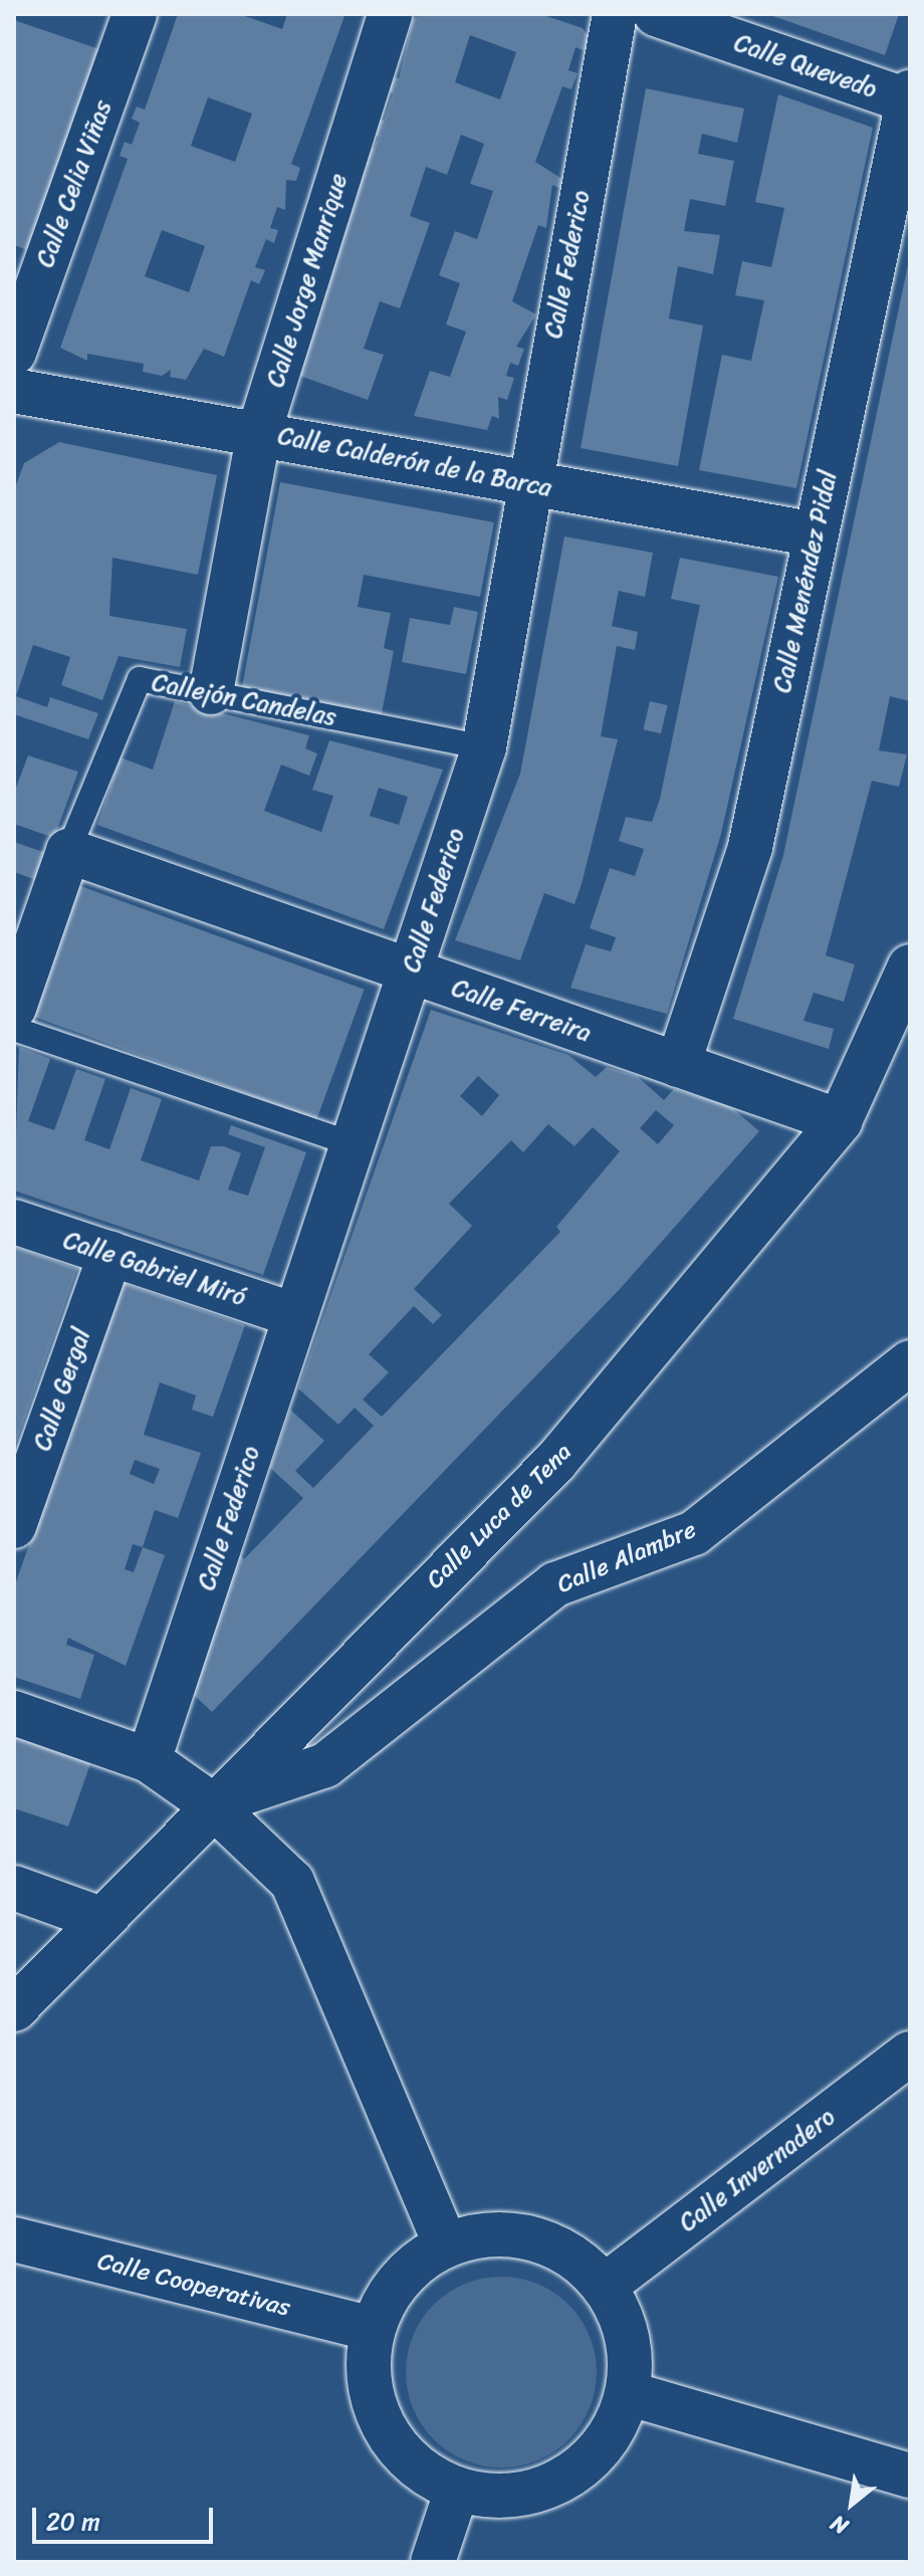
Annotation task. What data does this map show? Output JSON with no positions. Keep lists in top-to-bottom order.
{
  "streets": {
    "street": [
      "Calle Quevedo",
      "Calle Celia Viñas",
      "Calle Federico",
      "Calle Jorge Manrique",
      "Calle Calderón de la Barca",
      "Calle Menéndez Pidal",
      "Calle Ferreira",
      "Calle Gabriel Miró",
      "Calle Gergal",
      "Calle Luca de Tena",
      "Calle Alambre",
      "Calle Invernadero",
      "Calle Cooperativas"
    ],
    "lane": ["Callejón Candelas"]
  },
  "crossings": [
    ["Calle Quevedo", "Calle Menéndez Pidal"],
    ["Calle Federico", "Calle Calderón de la Barca"],
    ["Calle Federico", "Callejón Candelas"],
    ["Calle Federico", "Calle Ferreira"],
    ["Calle Federico", "Calle Gabriel Miró"],
    ["Calle Jorge Manrique", "Calle Calderón de la Barca"],
    ["Calle Jorge Manrique", "Callejón Candelas"],
    ["Calle Calderón de la Barca", "Calle Menéndez Pidal"],
    ["Calle Menéndez Pidal", "Calle Ferreira"],
    ["Callejón Candelas", "Calle Ferreira"],
    ["Calle Ferreira", "Calle Luca de Tena"],
    ["Calle Gabriel Miró", "Calle Gergal"],
    ["Calle Luca de Tena", "Calle Alambre"],
    ["Calle Invernadero", "Calle Cooperativas"]
  ],
  "scale_bar": "20 m",
  "north": "bottom left"
}
